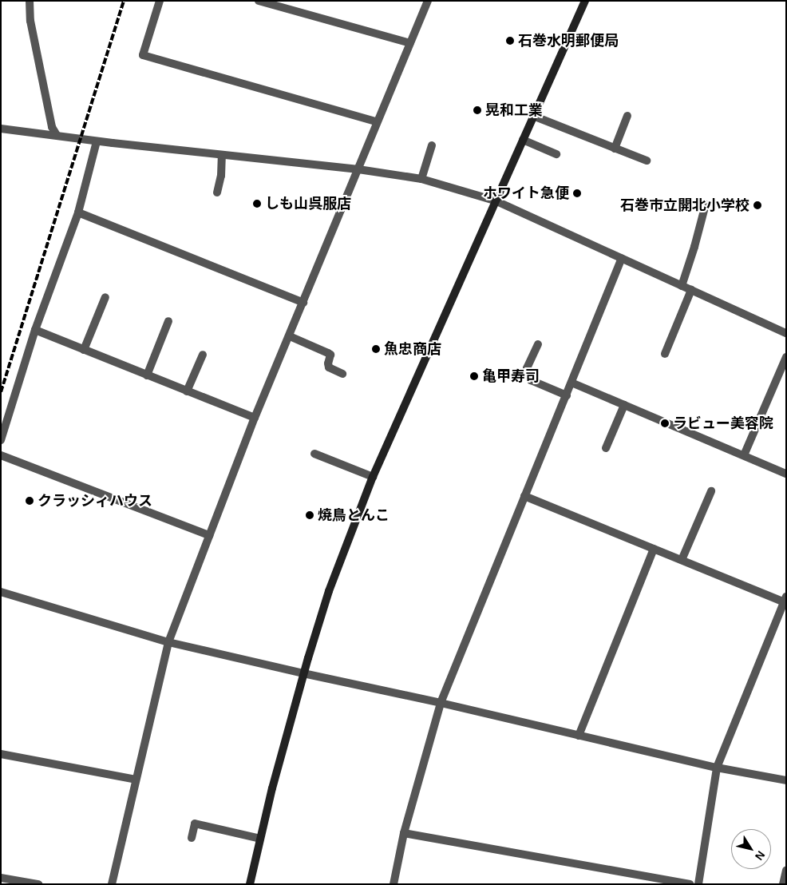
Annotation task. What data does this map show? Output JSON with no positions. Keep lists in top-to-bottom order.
{
  "places": [
    "石巻水明郵便局",
    "晃和工業",
    "ホワイト急便",
    "しも山呉服店",
    "石巻市立開北小学校",
    "魚忠商店",
    "亀甲寿司",
    "ラビュー美容院",
    "クラッシィハウス",
    "焼鳥とんこ"
  ],
  "north": "bottom right"
}
